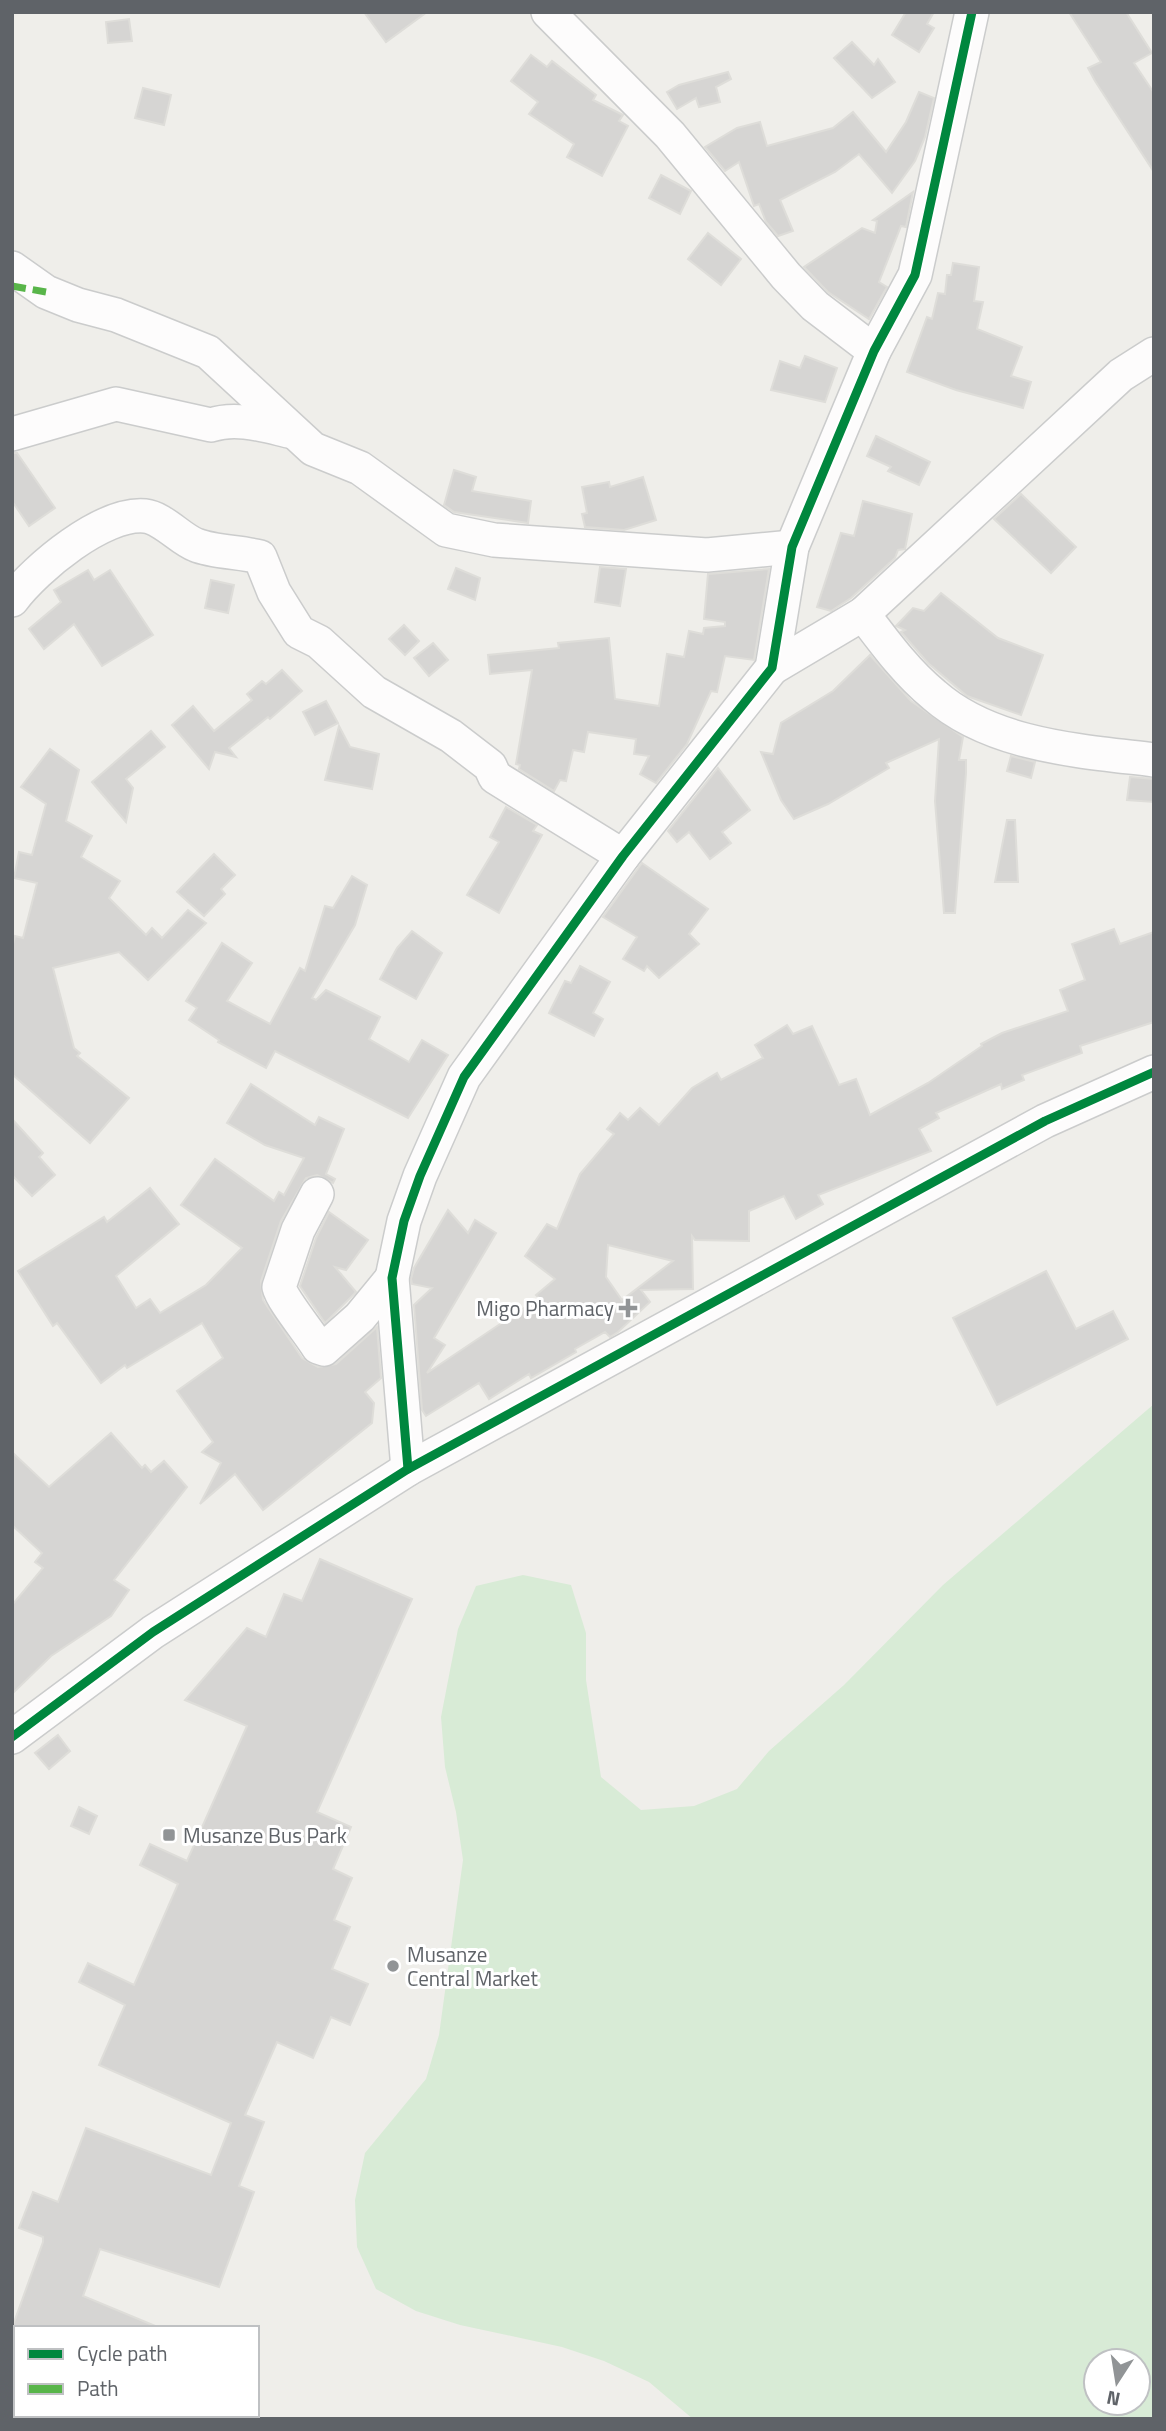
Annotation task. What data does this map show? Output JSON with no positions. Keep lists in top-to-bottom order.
{
  "places": {
    "health": ["Migo Pharmacy"],
    "transit": ["Musanze Bus Park"],
    "other": ["Musanze Central Market"]
  },
  "legend": ["Cycle path", "Path"],
  "north": "bottom"
}
